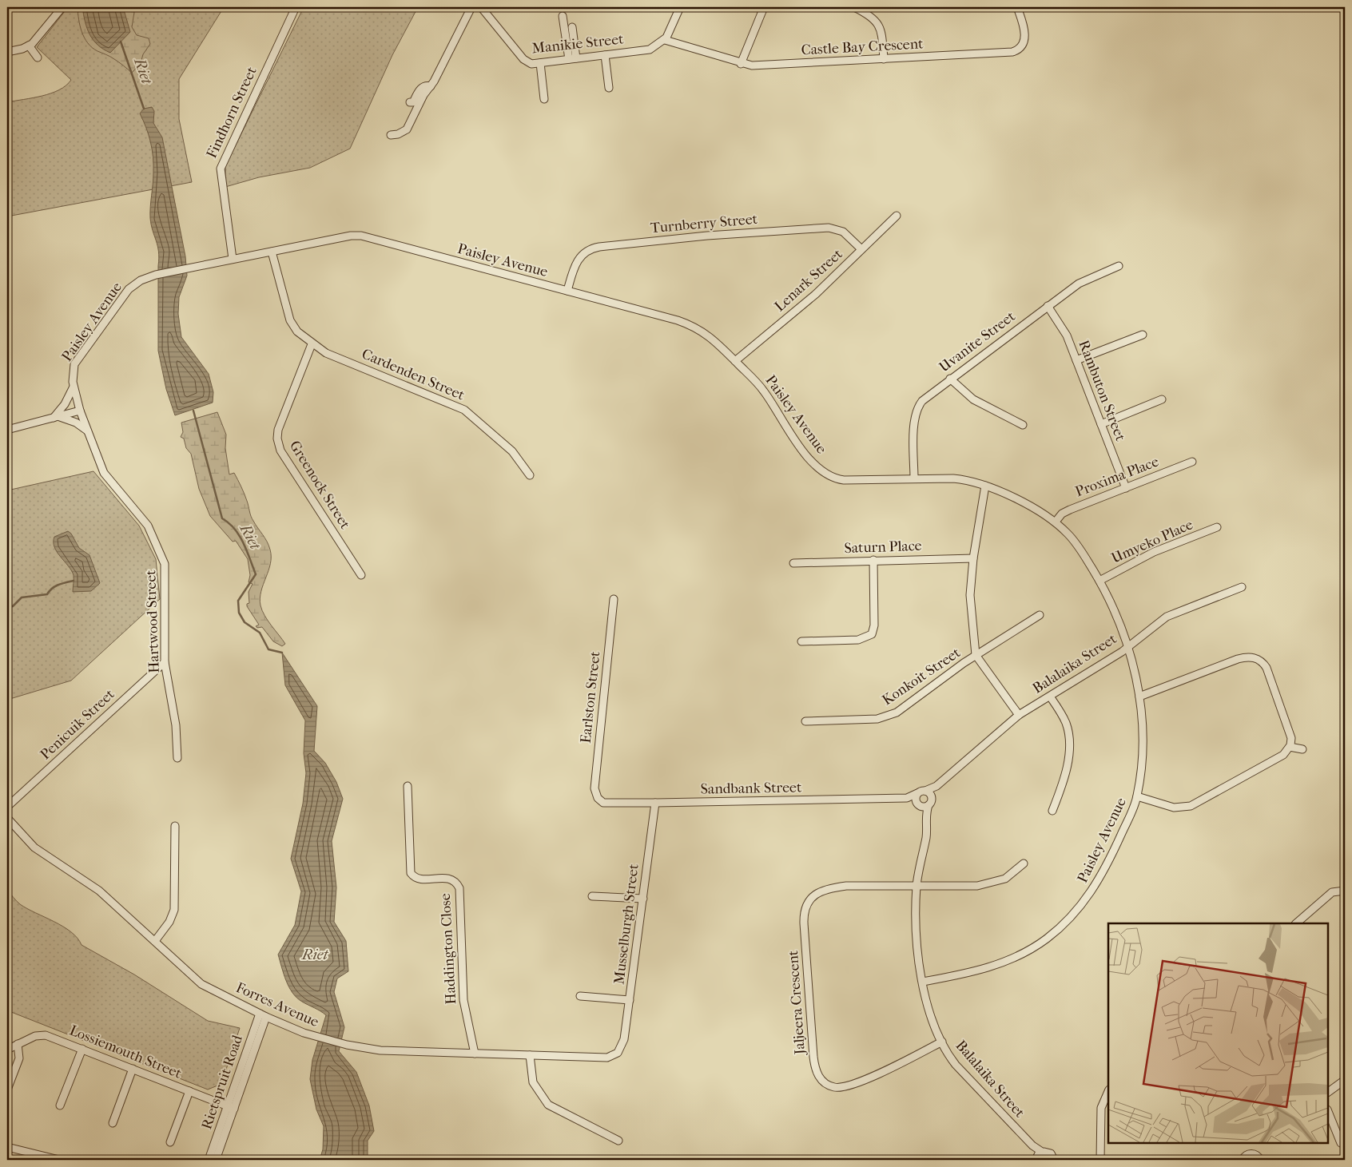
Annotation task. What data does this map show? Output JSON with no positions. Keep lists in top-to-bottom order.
{
  "streets": {
    "street": [
      "Manikie Street",
      "Castle Bay Crescent",
      "Findhorn Street",
      "Turnberry Street",
      "Paisley Avenue",
      "Lenark Street",
      "Uvanite Street",
      "Cardenden Street",
      "Rambuton Street",
      "Proxima Place",
      "Greenock Street",
      "Umyeko Place",
      "Saturn Place",
      "Hartwood Street",
      "Balalaika Street",
      "Konkoit Street",
      "Earlston Street",
      "Penicuik Street",
      "Sandbank Street",
      "Musselburgh Street",
      "Haddington Close",
      "Jaljeera Crescent",
      "Forres Avenue",
      "Lossiemouth Street",
      "Rietspruit Road"
    ]
  },
  "crossings": [
    ["Manikie Street", "Castle Bay Crescent"],
    ["Findhorn Street", "Paisley Avenue"],
    ["Turnberry Street", "Paisley Avenue"],
    ["Turnberry Street", "Lenark Street"],
    ["Paisley Avenue", "Lenark Street"],
    ["Paisley Avenue", "Uvanite Street"],
    ["Paisley Avenue", "Proxima Place"],
    ["Paisley Avenue", "Umyeko Place"],
    ["Paisley Avenue", "Hartwood Street"],
    ["Paisley Avenue", "Balalaika Street"],
    ["Uvanite Street", "Rambuton Street"],
    ["Cardenden Street", "Greenock Street"],
    ["Rambuton Street", "Proxima Place"],
    ["Hartwood Street", "Penicuik Street"],
    ["Balalaika Street", "Sandbank Street"],
    ["Balalaika Street", "Jaljeera Crescent"],
    ["Earlston Street", "Sandbank Street"],
    ["Sandbank Street", "Musselburgh Street"],
    ["Musselburgh Street", "Forres Avenue"],
    ["Haddington Close", "Forres Avenue"],
    ["Forres Avenue", "Rietspruit Road"],
    ["Lossiemouth Street", "Rietspruit Road"]
  ],
  "water": ["Riet"]
}
